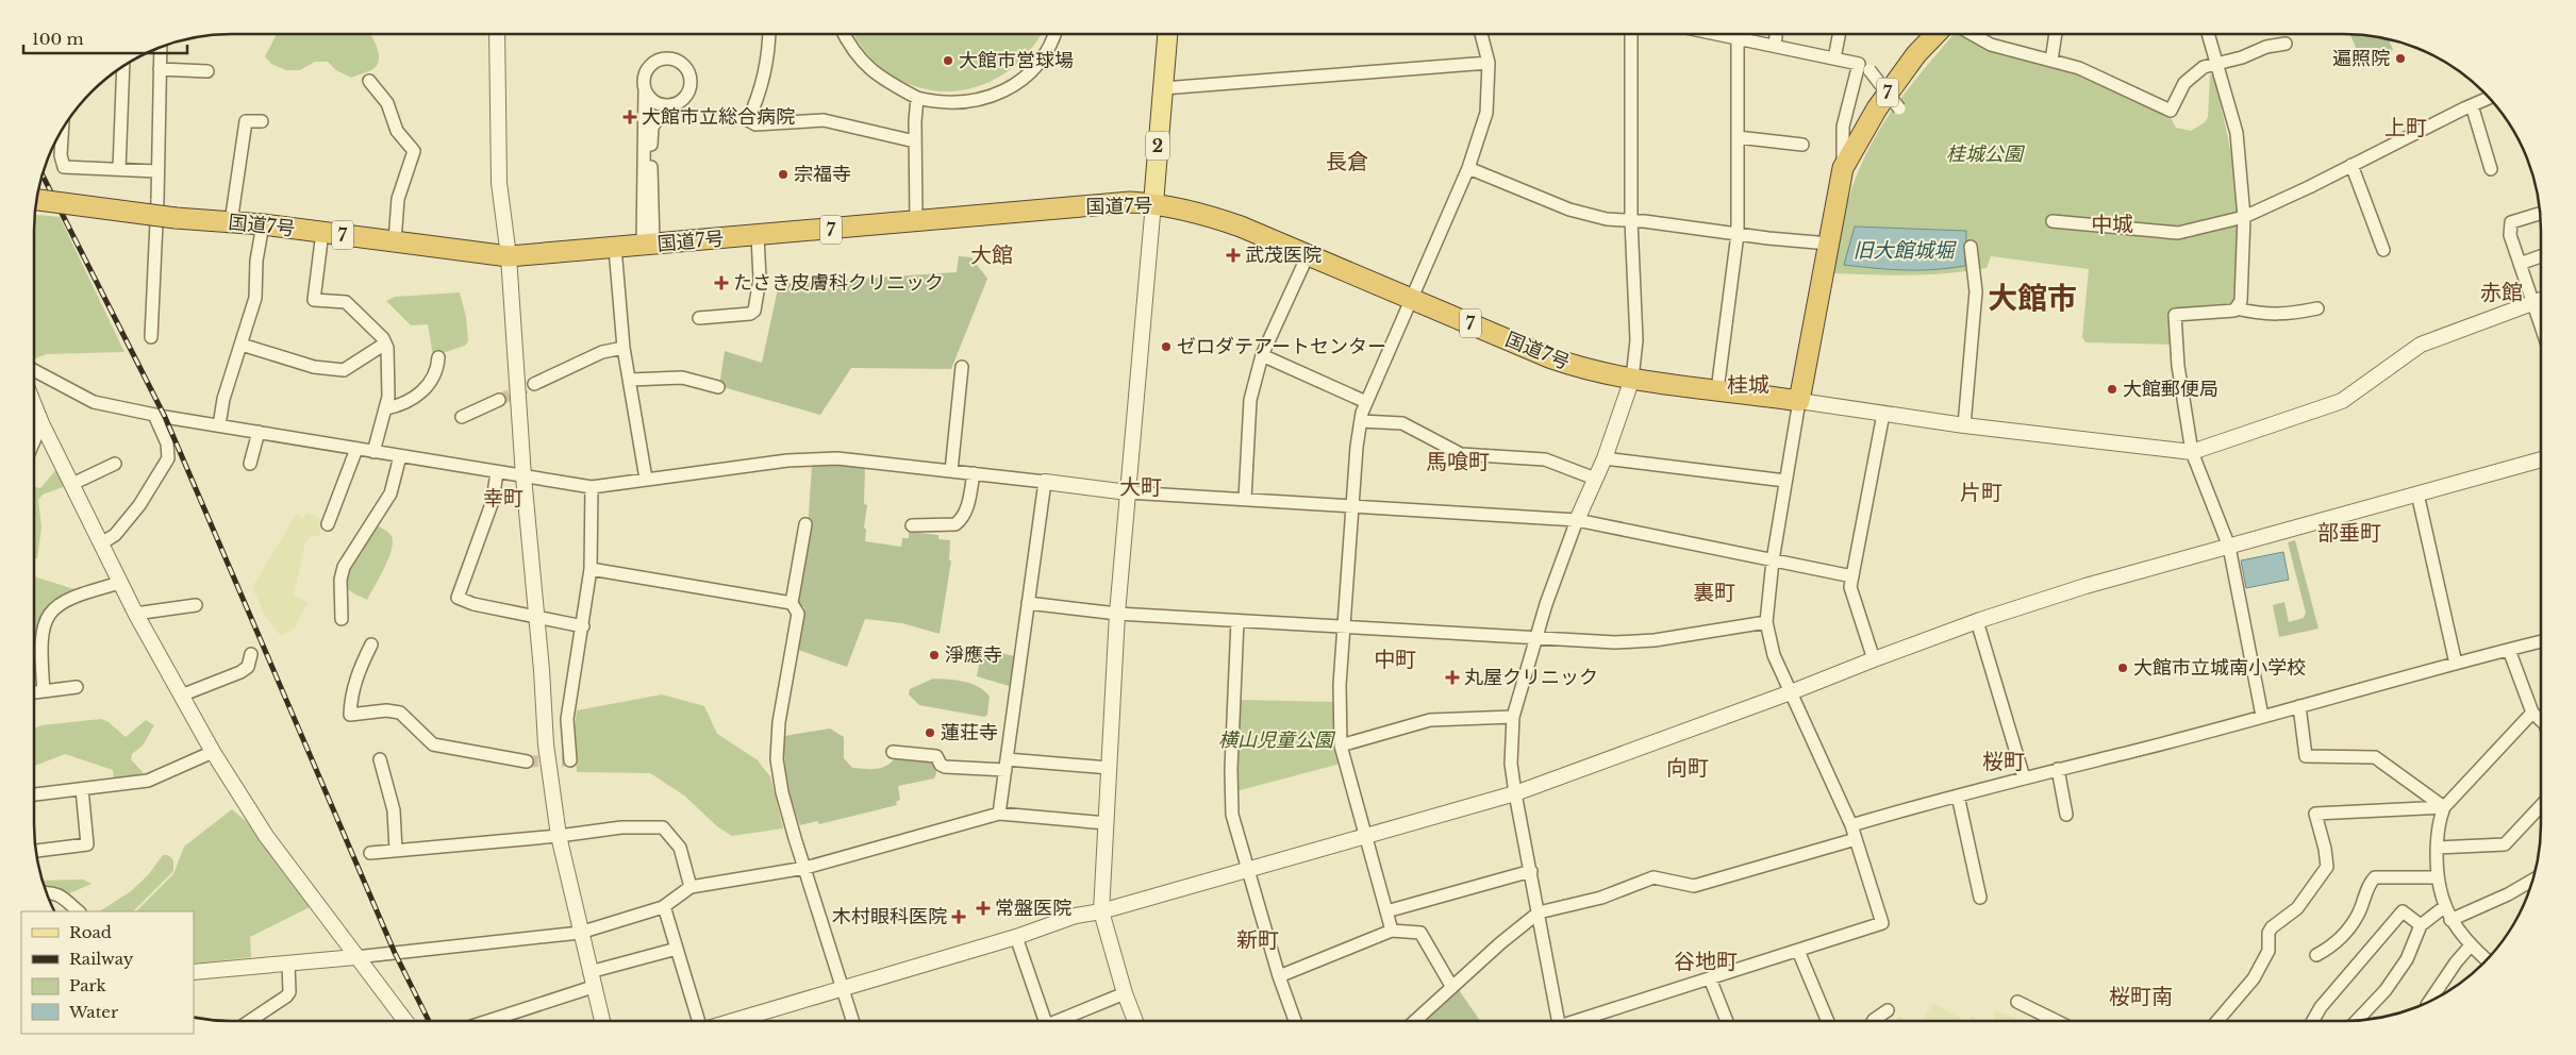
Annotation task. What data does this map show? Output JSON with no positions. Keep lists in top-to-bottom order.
{
  "streets": {
    "highway": ["7", "国道7号"],
    "main road": ["2"]
  },
  "crossings": [
    ["7", "国道7号"],
    ["2", "国道7号"]
  ],
  "districts": [
    "上町",
    "長倉",
    "中城",
    "大館",
    "赤館",
    "大館市",
    "桂城",
    "馬喰町",
    "大町",
    "片町",
    "幸町",
    "部垂町",
    "裏町",
    "中町",
    "桜町",
    "向町",
    "新町",
    "谷地町",
    "桜町南"
  ],
  "water": ["旧大館城堀"],
  "parks": ["桂城公園", "横山児童公園"],
  "places": {
    "other": [
      "遍照院",
      "大館市営球場",
      "宗福寺",
      "ゼロダテアートセンター",
      "大館郵便局",
      "淨應寺",
      "大館市立城南小学校",
      "蓮荘寺"
    ],
    "health": [
      "大館市立総合病院",
      "武茂医院",
      "たさき皮膚科クリニック",
      "丸屋クリニック",
      "常盤医院",
      "木村眼科医院"
    ]
  },
  "legend": [
    "Road",
    "Railway",
    "Park",
    "Water"
  ],
  "scale_bar": "100 m"
}
